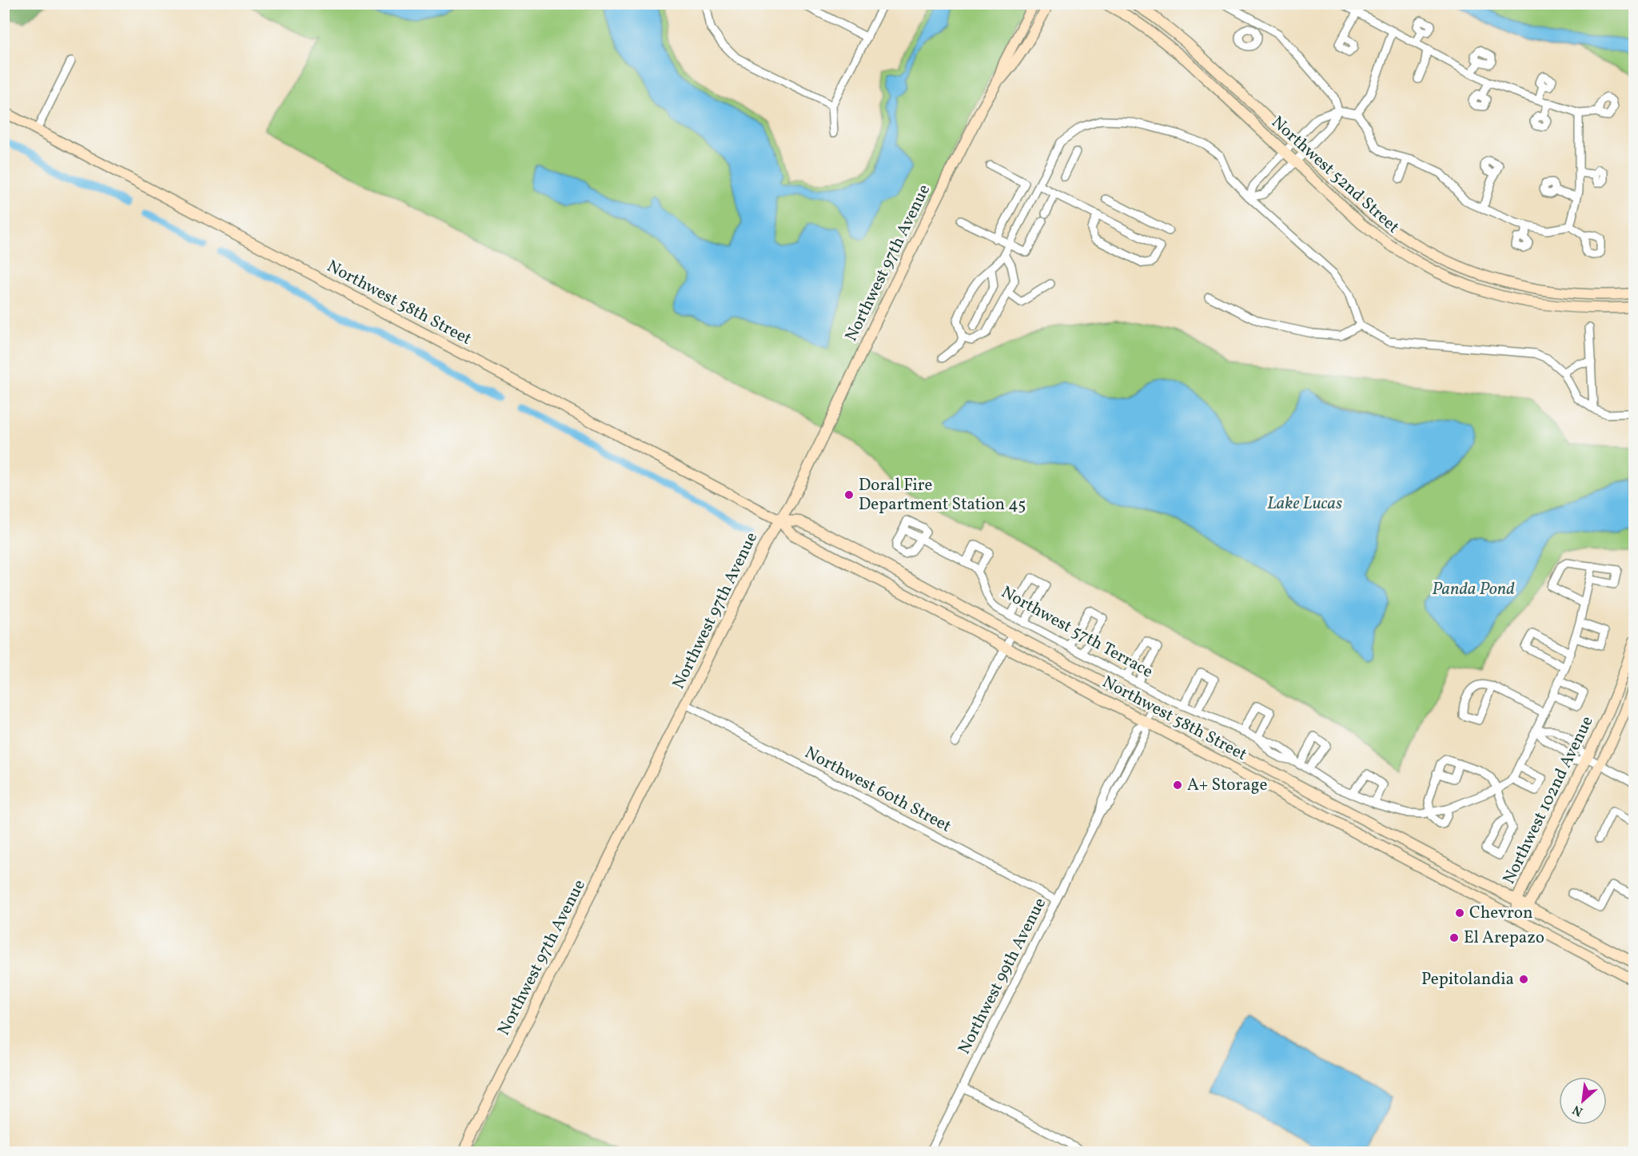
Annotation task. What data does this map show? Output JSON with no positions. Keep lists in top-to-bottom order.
{
  "streets": {
    "street": [
      "Northwest 52nd Street",
      "Northwest 97th Avenue",
      "Northwest 58th Street",
      "Northwest 57th Terrace",
      "Northwest 60th Street",
      "Northwest 102nd Avenue",
      "Northwest 99th Avenue"
    ]
  },
  "crossings": [
    ["Northwest 97th Avenue", "Northwest 58th Street"],
    ["Northwest 97th Avenue", "Northwest 60th Street"],
    ["Northwest 58th Street", "Northwest 102nd Avenue"],
    ["Northwest 58th Street", "Northwest 99th Avenue"],
    ["Northwest 60th Street", "Northwest 99th Avenue"]
  ],
  "water": ["Lake Lucas", "Panda Pond"],
  "places": [
    "Doral Fire Department Station 45",
    "A+ Storage",
    "Chevron",
    "El Arepazo",
    "Pepitolandia"
  ],
  "north": "bottom left"
}
